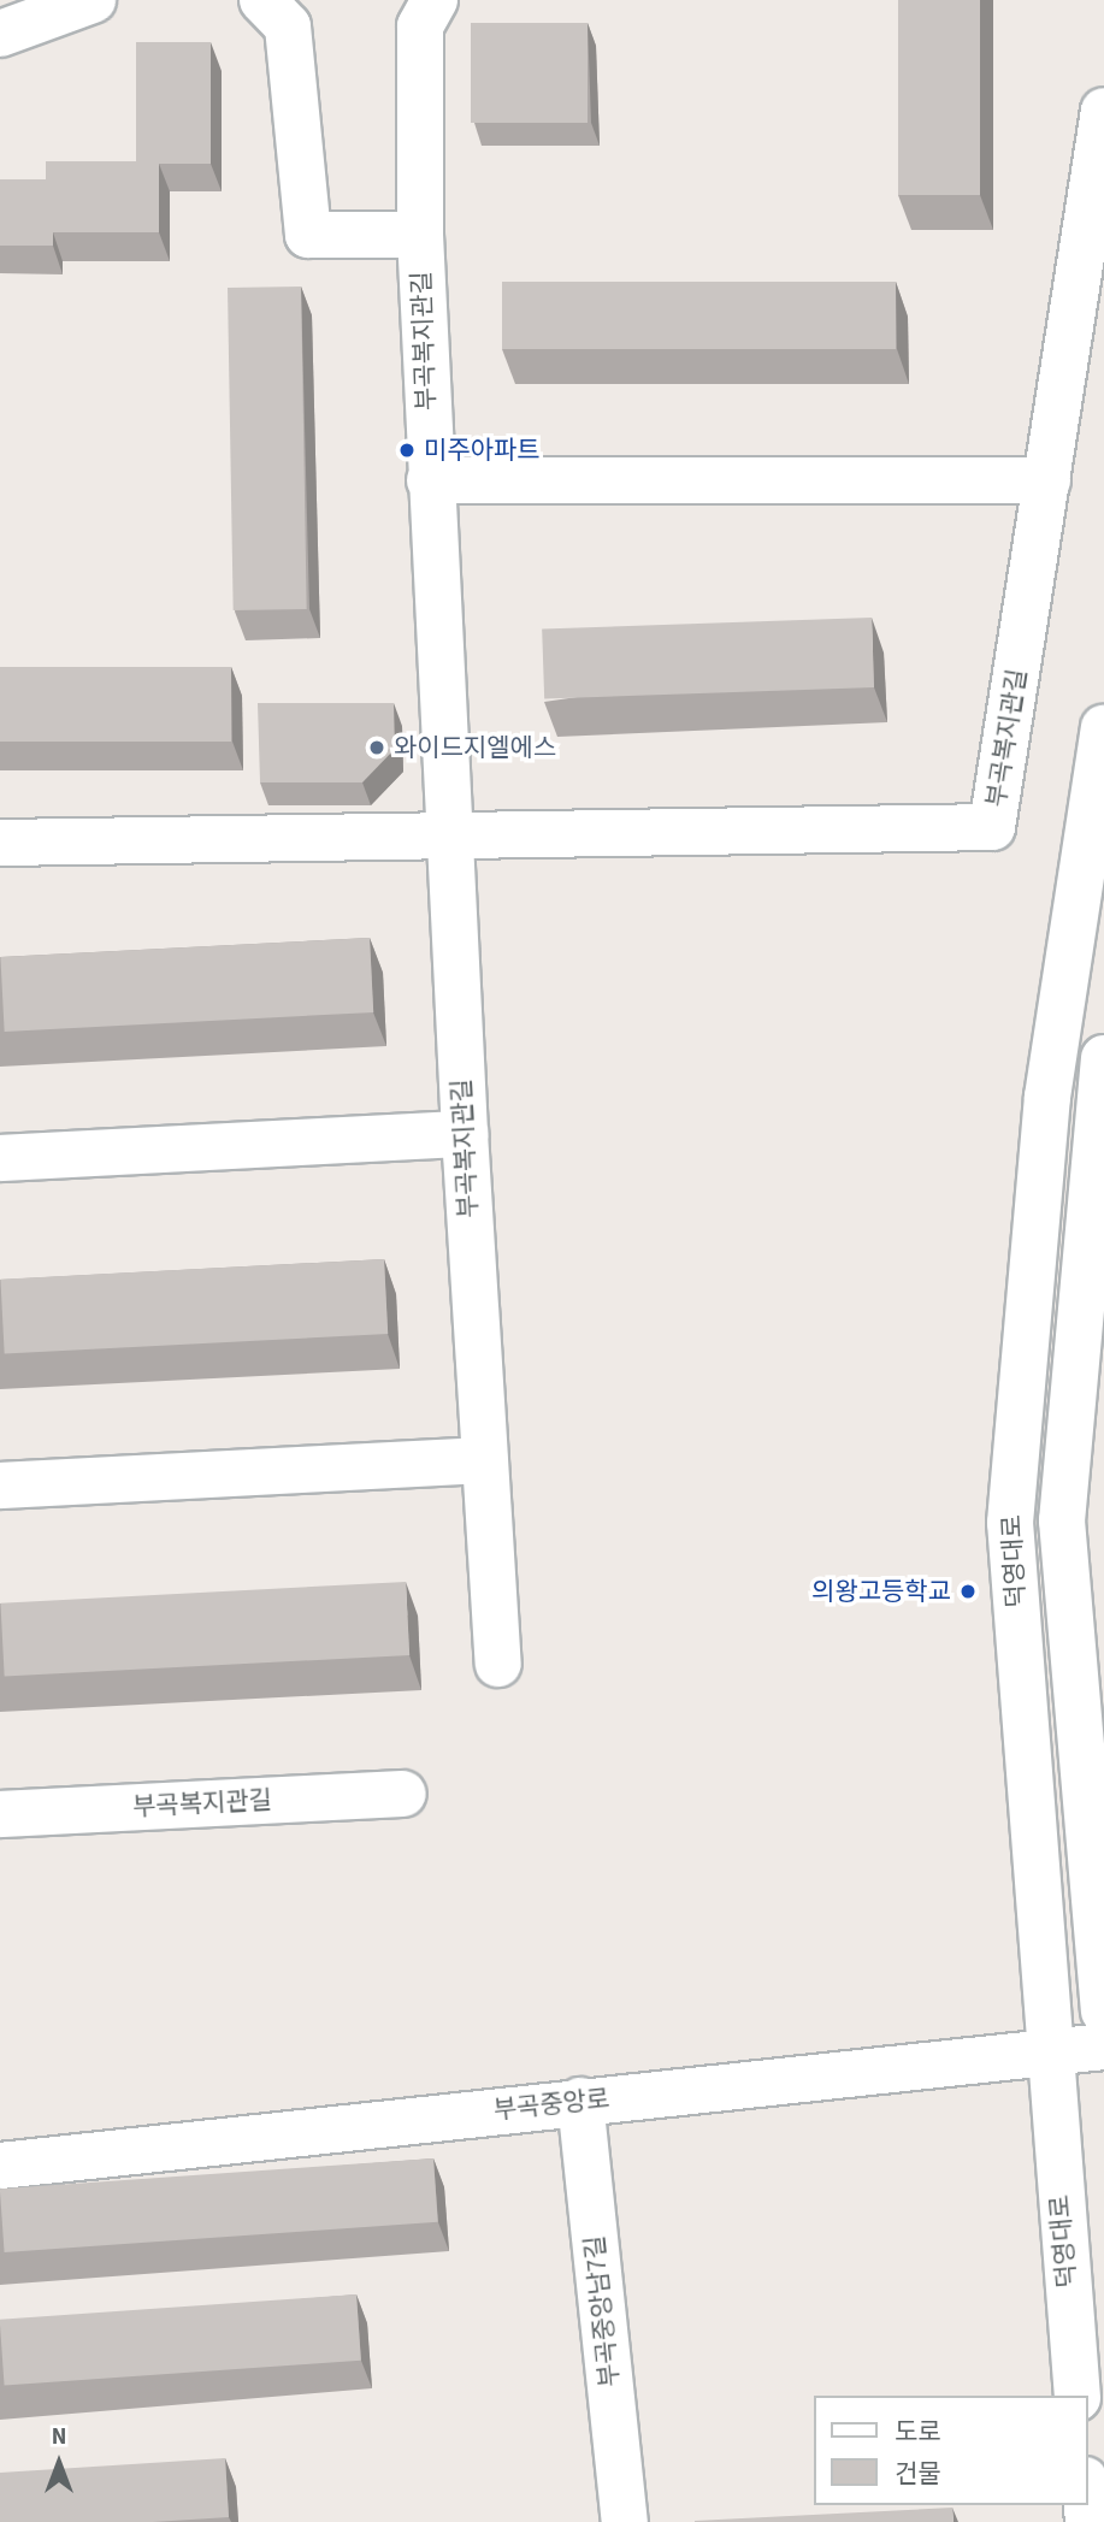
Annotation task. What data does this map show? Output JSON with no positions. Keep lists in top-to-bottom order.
{
  "streets": {
    "street": [
      "부곡복지관길",
      "덕영대로",
      "부곡중앙로",
      "부곡중앙남7길"
    ]
  },
  "crossings": [
    ["덕영대로", "부곡중앙로"],
    ["부곡중앙로", "부곡중앙남7길"]
  ],
  "places": ["미주아파트", "와이드지엘에스", "의왕고등학교"],
  "legend": ["도로", "건물"],
  "north": "top"
}
